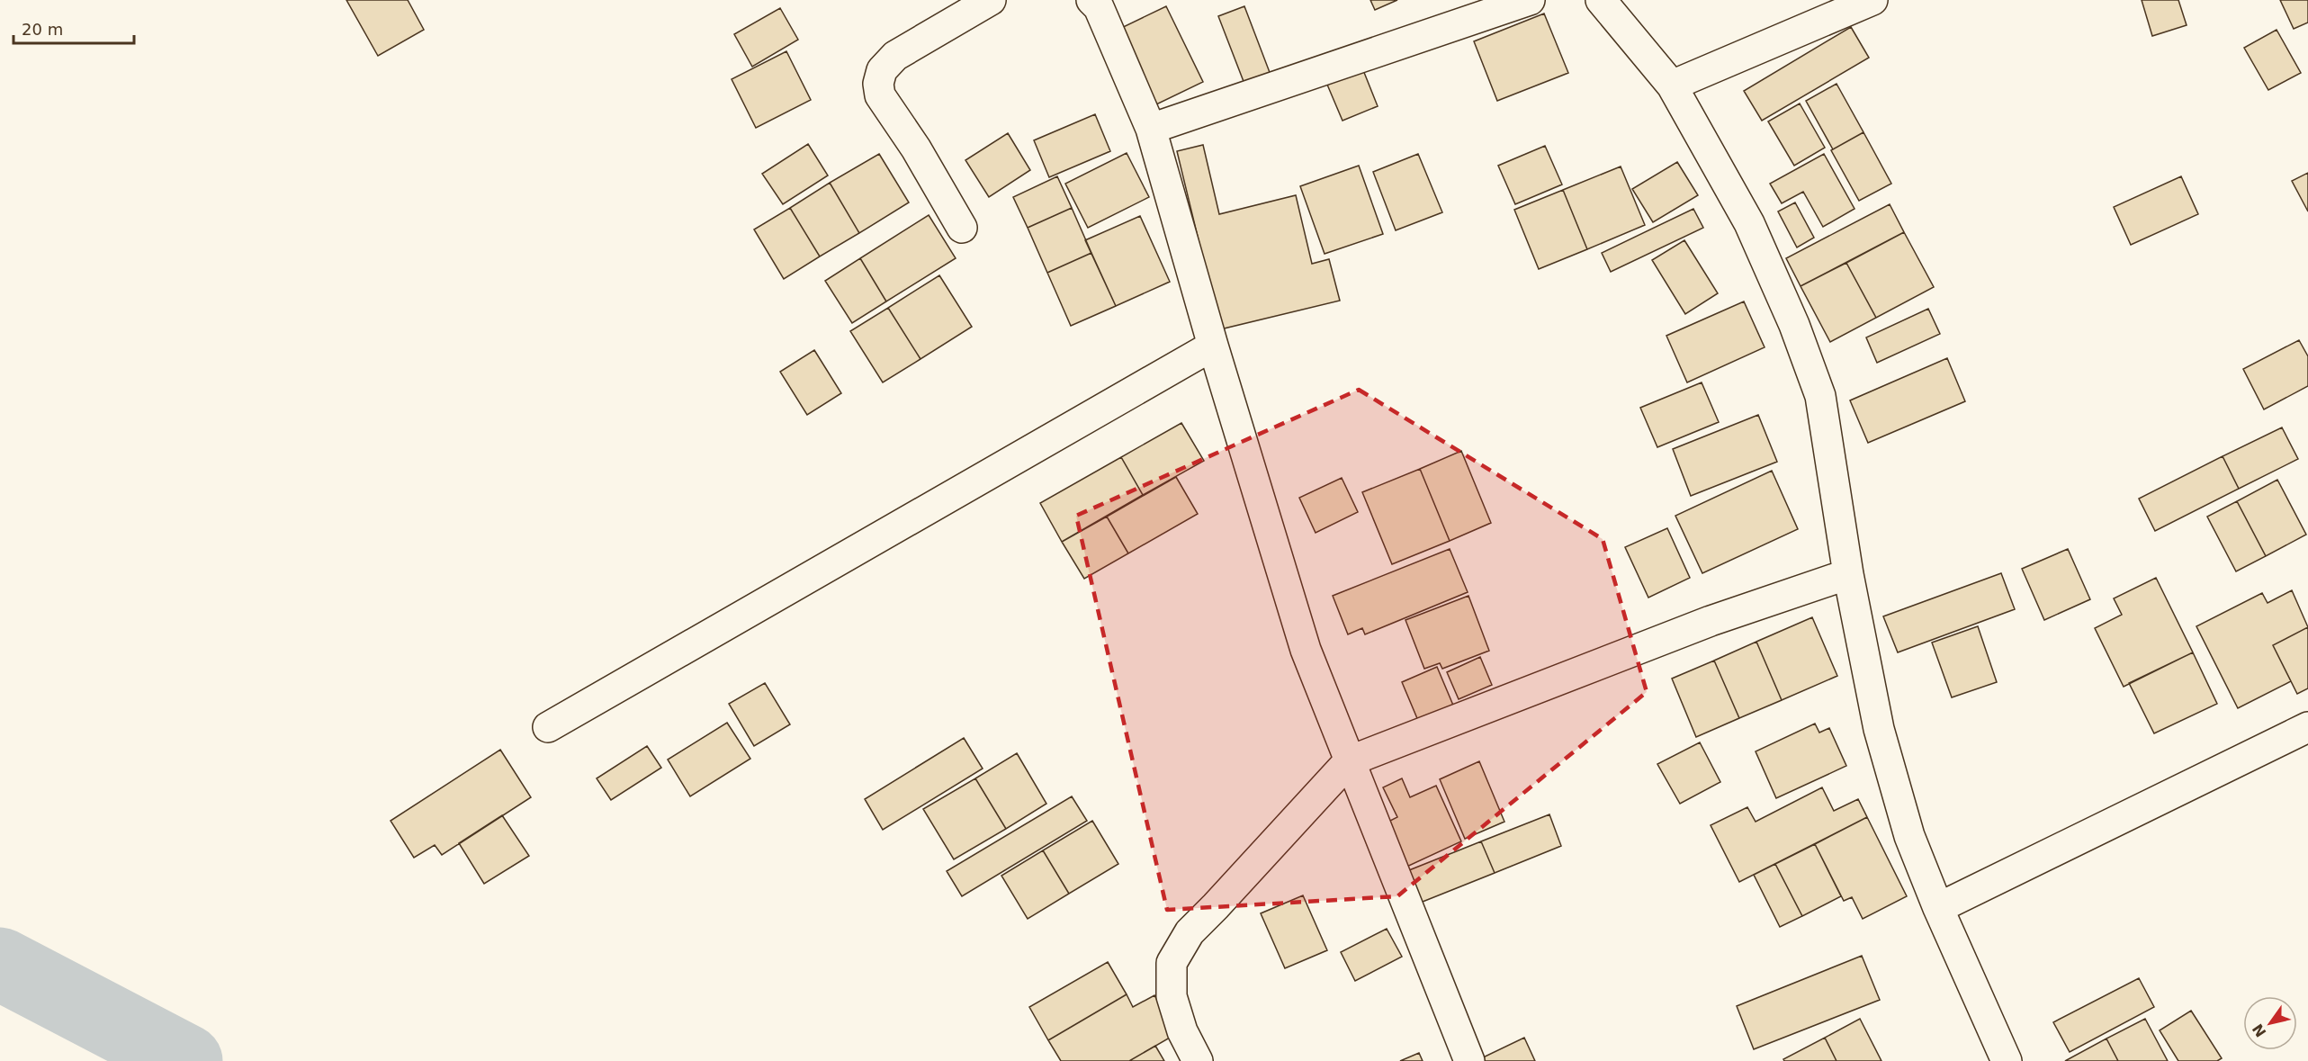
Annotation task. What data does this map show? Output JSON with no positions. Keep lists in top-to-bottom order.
{
  "scale_bar": "20 m",
  "north": "bottom left"
}
